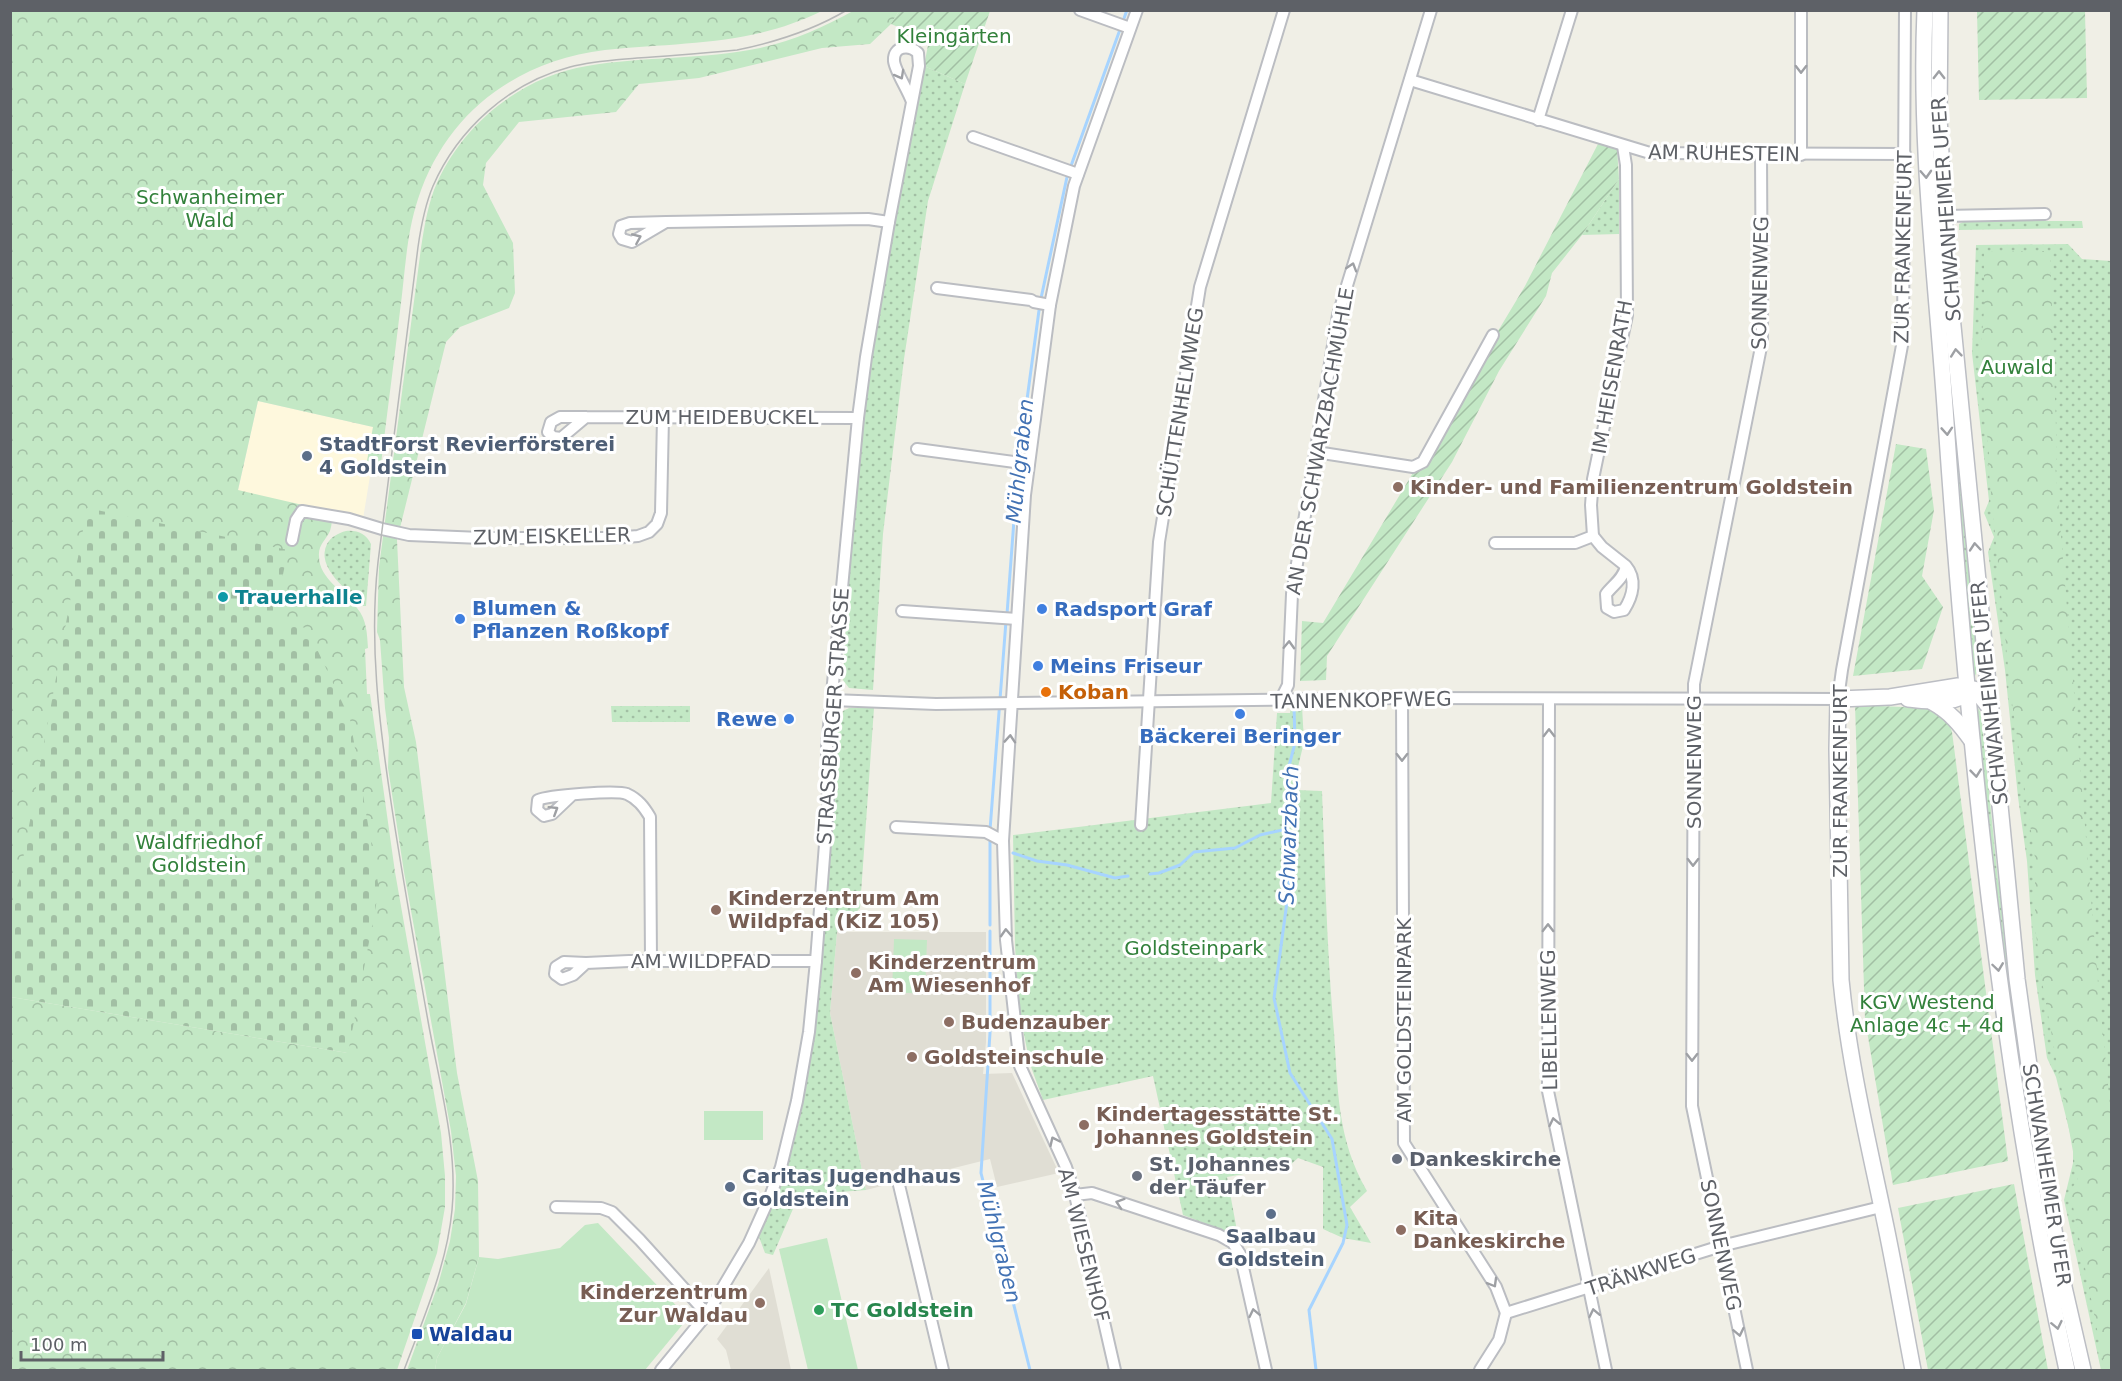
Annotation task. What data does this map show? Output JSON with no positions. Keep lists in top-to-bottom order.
{
  "streets": {
    "main road": ["SCHWANHEIMER UFER", "ZUR FRANKENFURT", "TANNENKOPFWEG"],
    "street": [
      "AM RUHESTEIN",
      "SONNENWEG",
      "IM HEISENRATH",
      "SCHÜTTENHELMWEG",
      "ZUM HEIDEBUCKEL",
      "AN DER SCHWARZBACHMÜHLE",
      "ZUM EISKELLER",
      "STRASSBURGER STRASSE",
      "AM WILDPFAD",
      "AM GOLDSTEINPARK",
      "LIBELLENWEG",
      "AM WIESENHOF",
      "TRÄNKWEG"
    ]
  },
  "crossings": [
    ["AM RUHESTEIN", "ZUR FRANKENFURT"],
    ["AM RUHESTEIN", "SONNENWEG"],
    ["AM RUHESTEIN", "IM HEISENRATH"],
    ["AM RUHESTEIN", "AN DER SCHWARZBACHMÜHLE"],
    ["SCHWANHEIMER UFER", "TANNENKOPFWEG"],
    ["ZUR FRANKENFURT", "TANNENKOPFWEG"],
    ["ZUR FRANKENFURT", "TRÄNKWEG"],
    ["SONNENWEG", "TANNENKOPFWEG"],
    ["SONNENWEG", "TRÄNKWEG"],
    ["SCHÜTTENHELMWEG", "TANNENKOPFWEG"],
    ["ZUM HEIDEBUCKEL", "ZUM EISKELLER"],
    ["ZUM HEIDEBUCKEL", "STRASSBURGER STRASSE"],
    ["AN DER SCHWARZBACHMÜHLE", "TANNENKOPFWEG"],
    ["TANNENKOPFWEG", "STRASSBURGER STRASSE"],
    ["TANNENKOPFWEG", "AM GOLDSTEINPARK"],
    ["TANNENKOPFWEG", "LIBELLENWEG"],
    ["TANNENKOPFWEG", "AM WIESENHOF"],
    ["STRASSBURGER STRASSE", "AM WILDPFAD"],
    ["AM GOLDSTEINPARK", "TRÄNKWEG"],
    ["LIBELLENWEG", "TRÄNKWEG"]
  ],
  "one_way": [
    "SONNENWEG",
    "AN DER SCHWARZBACHMÜHLE",
    "AM GOLDSTEINPARK",
    "LIBELLENWEG",
    "AM WIESENHOF"
  ],
  "water": ["Mühlgraben", "Schwarzbach"],
  "parks": [
    "Kleingärten",
    "Schwanheimer Wald",
    "Auwald",
    "Waldfriedhof Goldstein",
    "Goldsteinpark",
    "KGV Westend Anlage 4c + 4d"
  ],
  "places": {
    "other": [
      "StadtForst Revierförsterei 4 Goldstein",
      "Kinder- und Familienzentrum Goldstein",
      "Trauerhalle",
      "Radsport Graf",
      "Blumen & Pflanzen Roßkopf",
      "Meins Friseur",
      "Koban",
      "Bäckerei Beringer",
      "Rewe",
      "Kinderzentrum Am Wildpfad (KiZ 105)",
      "Kinderzentrum Am Wiesenhof",
      "Budenzauber",
      "Goldsteinschule",
      "Kindertagesstätte St. Johannes Goldstein",
      "Dankeskirche",
      "St. Johannes der Täufer",
      "Caritas Jugendhaus Goldstein",
      "Saalbau Goldstein",
      "Kita Dankeskirche",
      "Kinderzentrum Zur Waldau",
      "TC Goldstein"
    ],
    "transit": ["Waldau"]
  },
  "scale_bar": "100 m"
}
